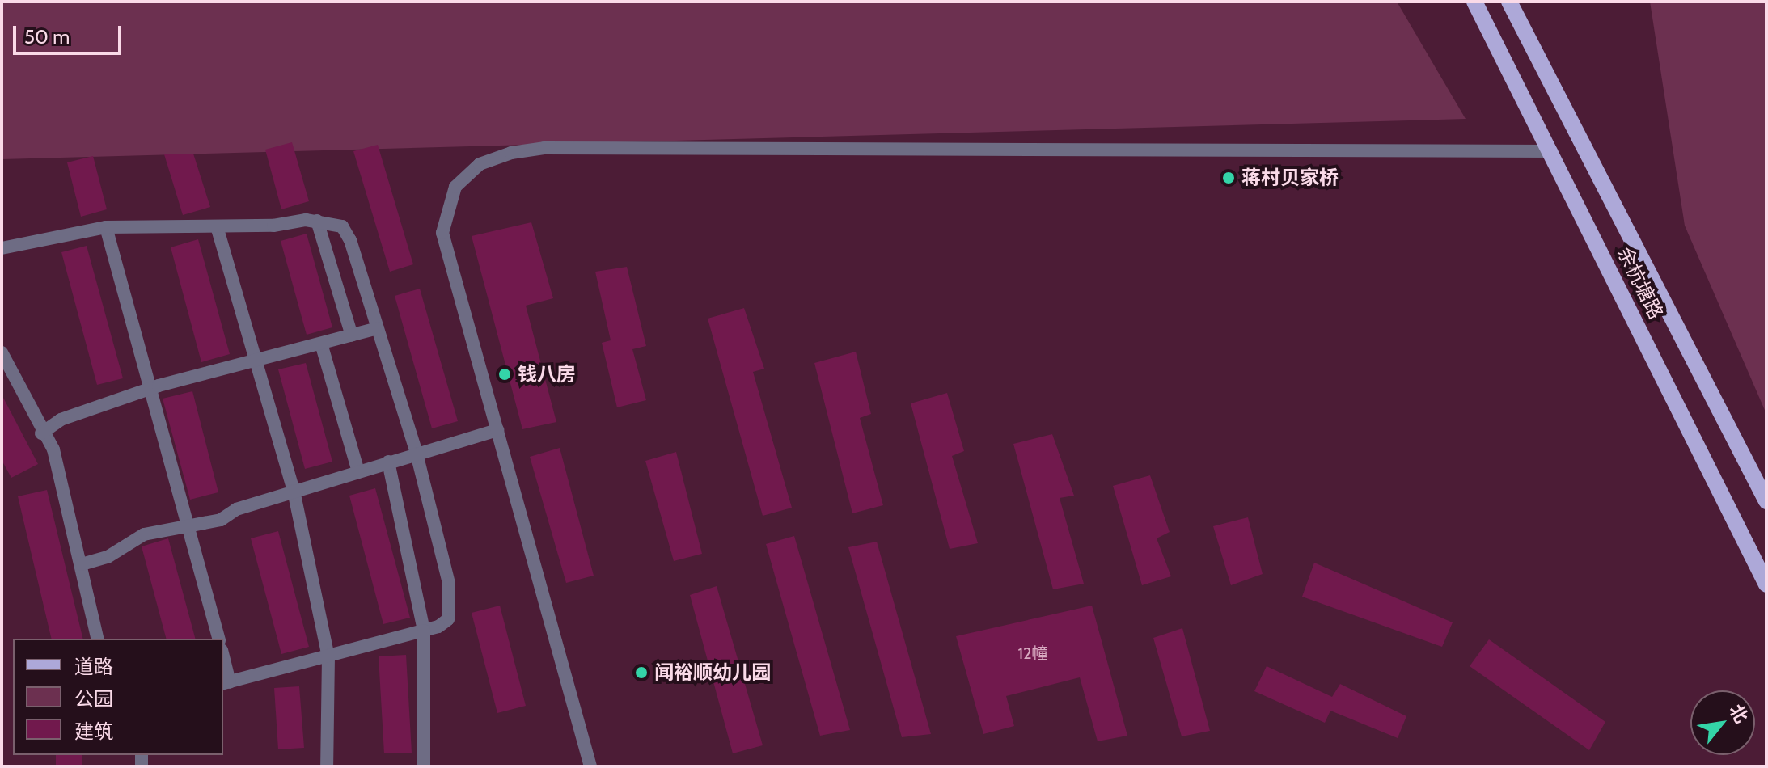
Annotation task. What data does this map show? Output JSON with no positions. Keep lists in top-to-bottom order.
{
  "streets": {
    "main road": ["余杭塘路"]
  },
  "places": ["蒋村贝家桥", "钱八房", "闻裕顺幼儿园"],
  "house_numbers": ["12幢"],
  "legend": ["道路", "公园", "建筑"],
  "scale_bar": "50 m",
  "north": "top right"
}
